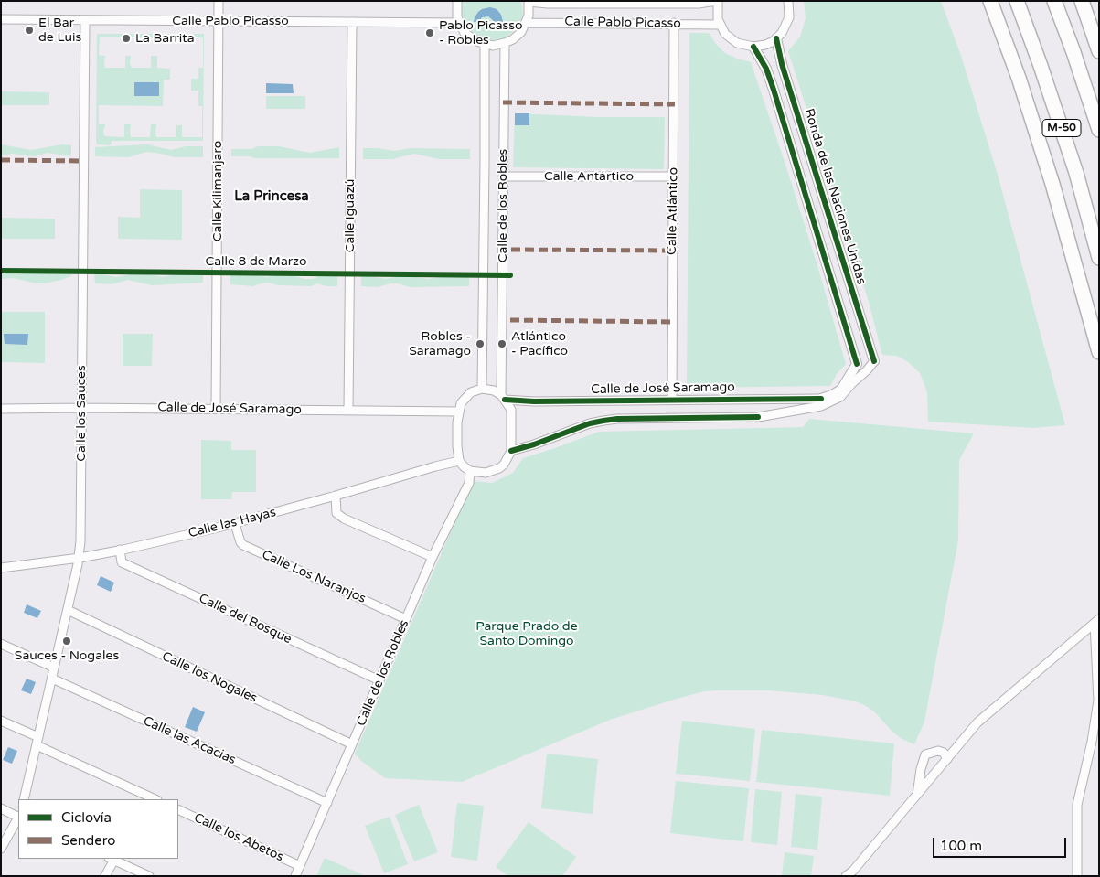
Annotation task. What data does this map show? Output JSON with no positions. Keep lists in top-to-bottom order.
{
  "streets": {
    "highway": ["M-50"],
    "street": [
      "Calle Pablo Picasso",
      "Calle Antártico",
      "Calle Kilimanjaro",
      "Ronda de las Naciones Unidas",
      "Calle de los Robles",
      "Calle Atlántico",
      "Calle Iguazú",
      "Calle de José Saramago",
      "Calle los Sauces",
      "Calle las Hayas",
      "Calle Los Naranjos",
      "Calle del Bosque",
      "Calle los Nogales",
      "Calle las Acacias",
      "Calle los Abetos"
    ],
    "cycle path": ["Calle 8 de Marzo"]
  },
  "crossings": [
    ["Calle Pablo Picasso", "Calle Kilimanjaro"],
    ["Calle Pablo Picasso", "Calle Atlántico"],
    ["Calle Pablo Picasso", "Calle Iguazú"],
    ["Calle Pablo Picasso", "Calle los Sauces"],
    ["Calle Antártico", "Calle de los Robles"],
    ["Calle Antártico", "Calle Atlántico"],
    ["Calle Kilimanjaro", "Calle de José Saramago"],
    ["Calle de los Robles", "Calle de José Saramago"],
    ["Calle de los Robles", "Calle las Hayas"],
    ["Calle de los Robles", "Calle Los Naranjos"],
    ["Calle de los Robles", "Calle del Bosque"],
    ["Calle de los Robles", "Calle los Nogales"],
    ["Calle de los Robles", "Calle las Acacias"],
    ["Calle de los Robles", "Calle los Abetos"],
    ["Calle Atlántico", "Calle de José Saramago"],
    ["Calle Iguazú", "Calle de José Saramago"],
    ["Calle de José Saramago", "Calle los Sauces"],
    ["Calle de José Saramago", "Calle las Hayas"],
    ["Calle los Sauces", "Calle las Hayas"],
    ["Calle los Sauces", "Calle los Nogales"],
    ["Calle los Sauces", "Calle las Acacias"],
    ["Calle las Hayas", "Calle Los Naranjos"],
    ["Calle las Hayas", "Calle del Bosque"]
  ],
  "districts": ["La Princesa"],
  "parks": ["Parque Prado de Santo Domingo"],
  "places": [
    "El Bar de Luis",
    "Pablo Picasso - Robles",
    "La Barrita",
    "Robles - Saramago",
    "Atlántico - Pacífico",
    "Sauces - Nogales"
  ],
  "legend": ["Ciclovía", "Sendero"],
  "scale_bar": "100 m"
}
